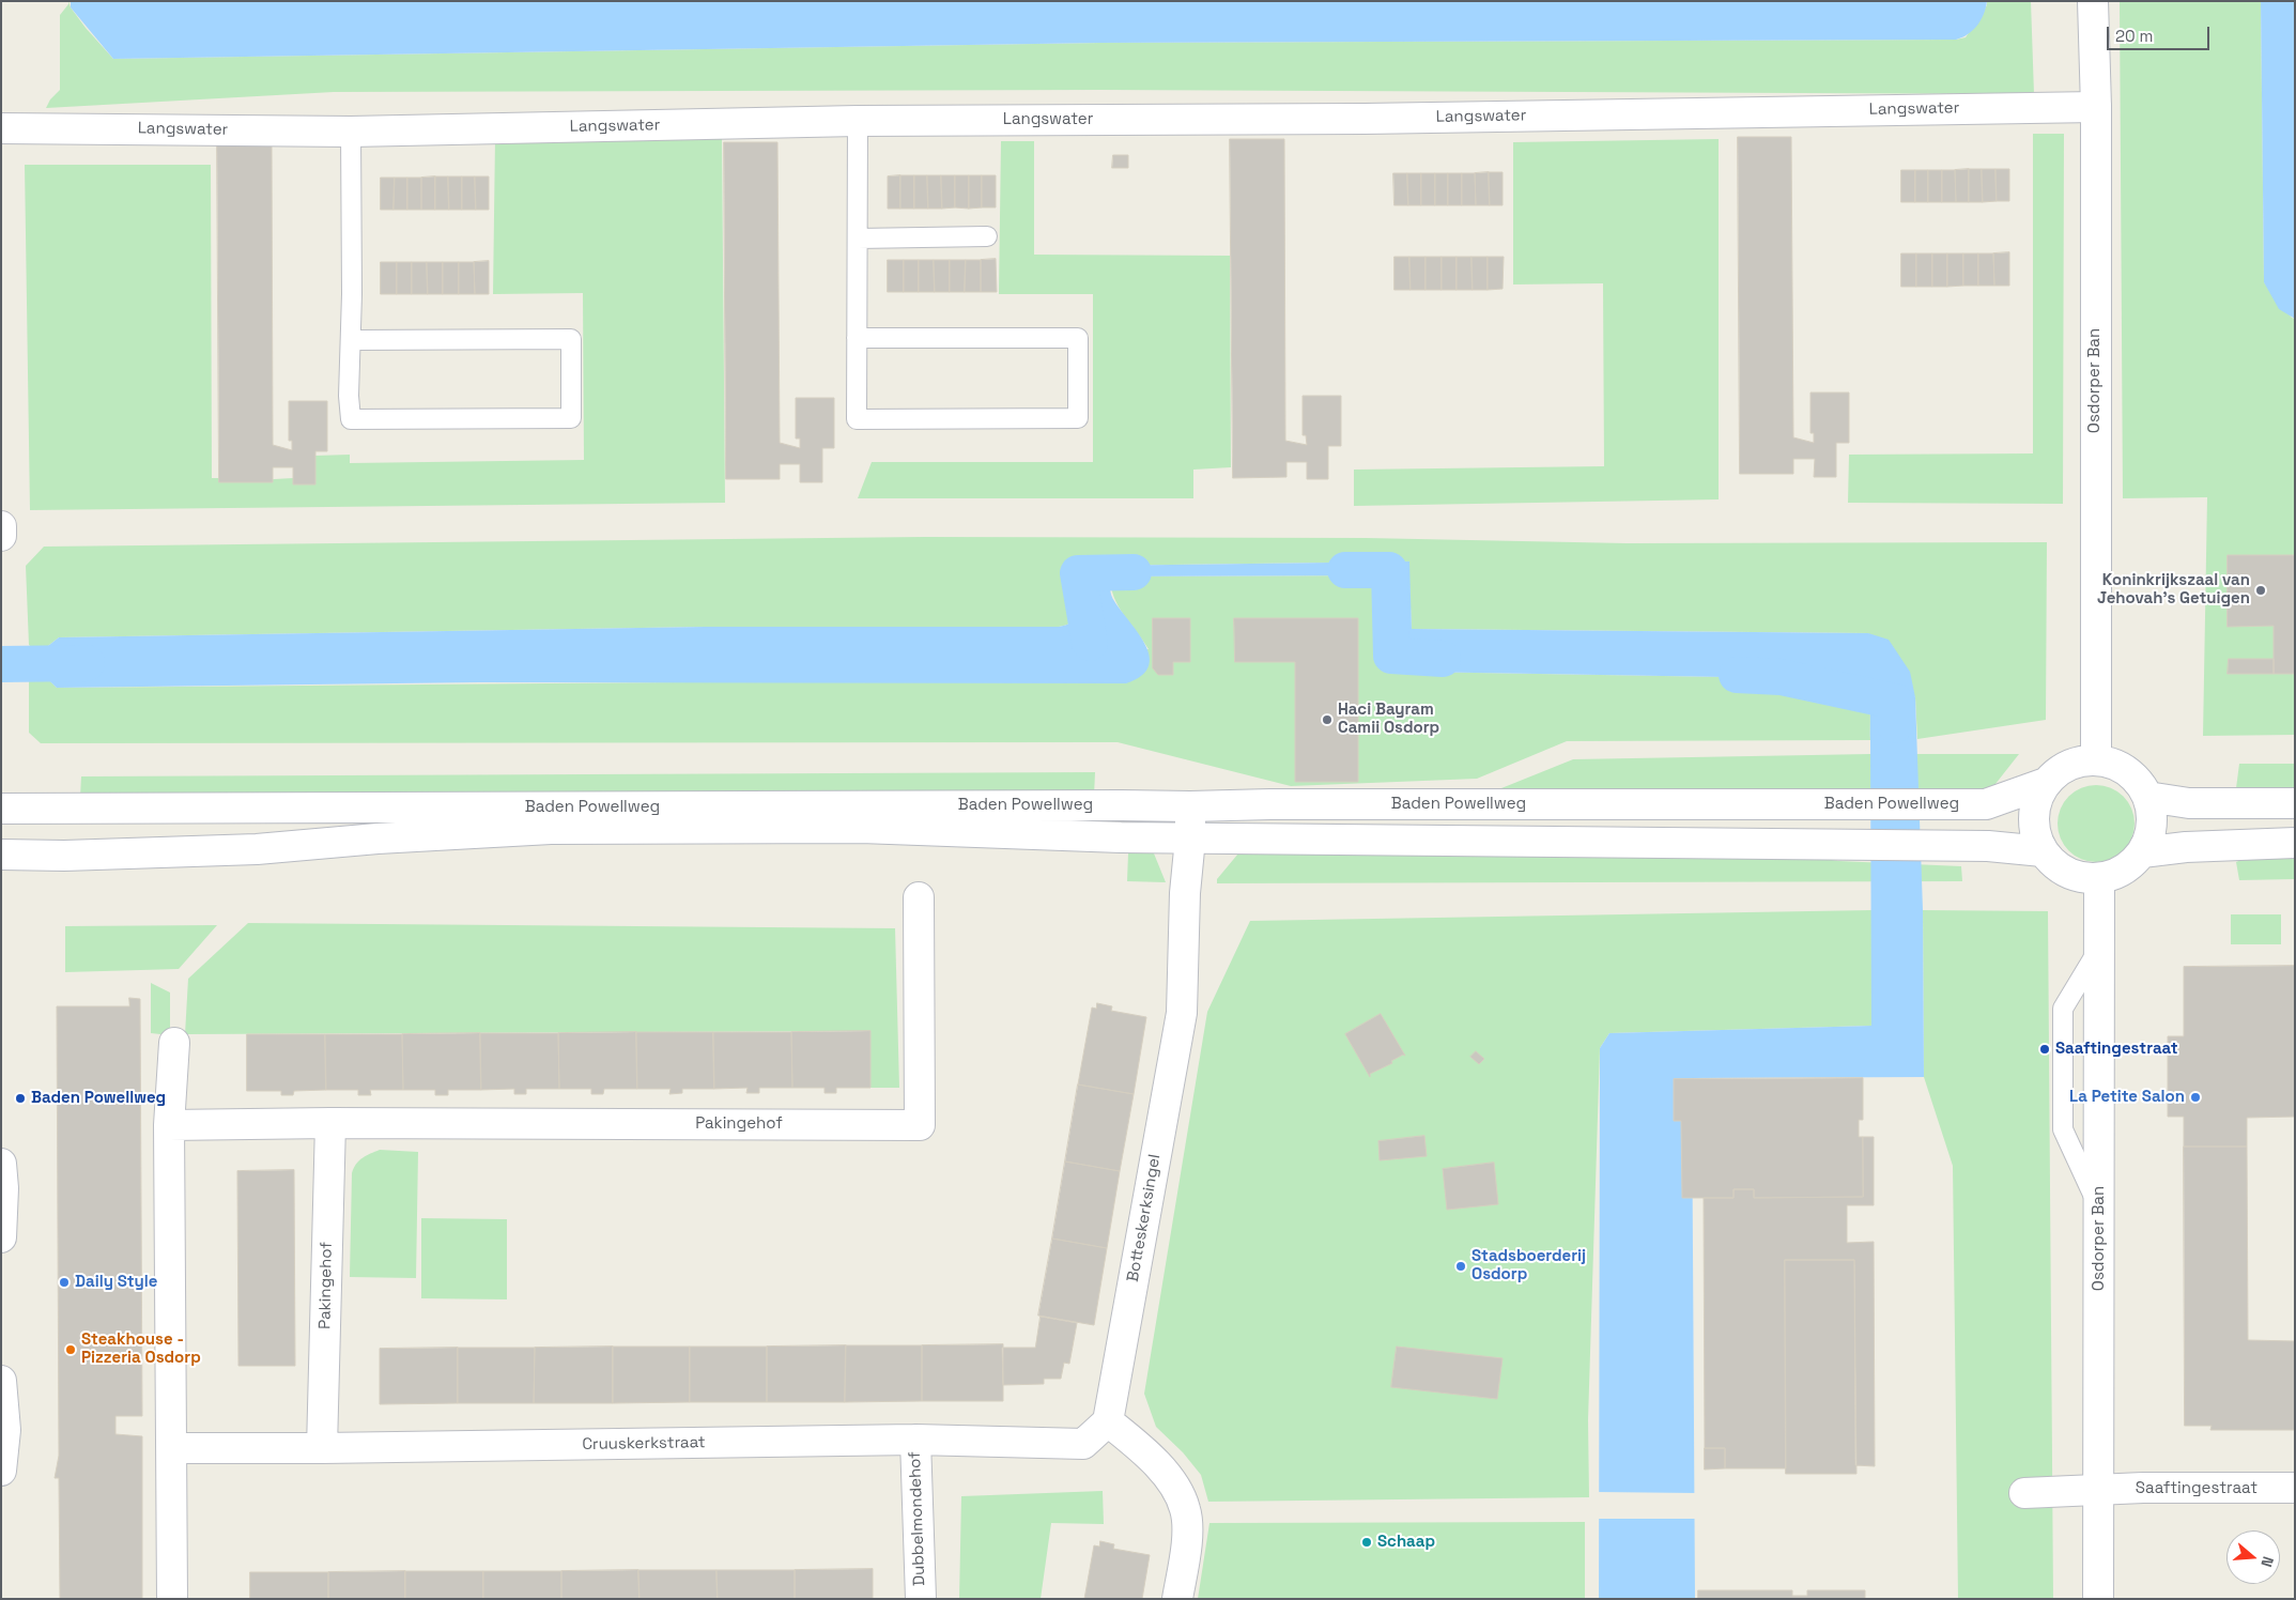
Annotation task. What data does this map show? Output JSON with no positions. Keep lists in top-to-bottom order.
{
  "streets": {
    "street": [
      "Langswater",
      "Osdorper Ban",
      "Baden Powellweg",
      "Pakingehof",
      "Botteskerksingel",
      "Cruuskerkstraat",
      "Saaftingestraat",
      "Dubbelmondehof"
    ]
  },
  "crossings": [
    ["Langswater", "Osdorper Ban"],
    ["Osdorper Ban", "Baden Powellweg"],
    ["Osdorper Ban", "Saaftingestraat"],
    ["Baden Powellweg", "Botteskerksingel"],
    ["Pakingehof", "Cruuskerkstraat"],
    ["Botteskerksingel", "Cruuskerkstraat"],
    ["Cruuskerkstraat", "Dubbelmondehof"]
  ],
  "places": [
    "Koninkrijkszaal van Jehovah's Getuigen",
    "Haci Bayram Camii Osdorp",
    "Saaftingestraat",
    "La Petite Salon",
    "Baden Powellweg",
    "Stadsboerderij Osdorp",
    "Daily Style",
    "Steakhouse - Pizzeria Osdorp",
    "Schaap"
  ],
  "scale_bar": "20 m",
  "north": "right"
}
